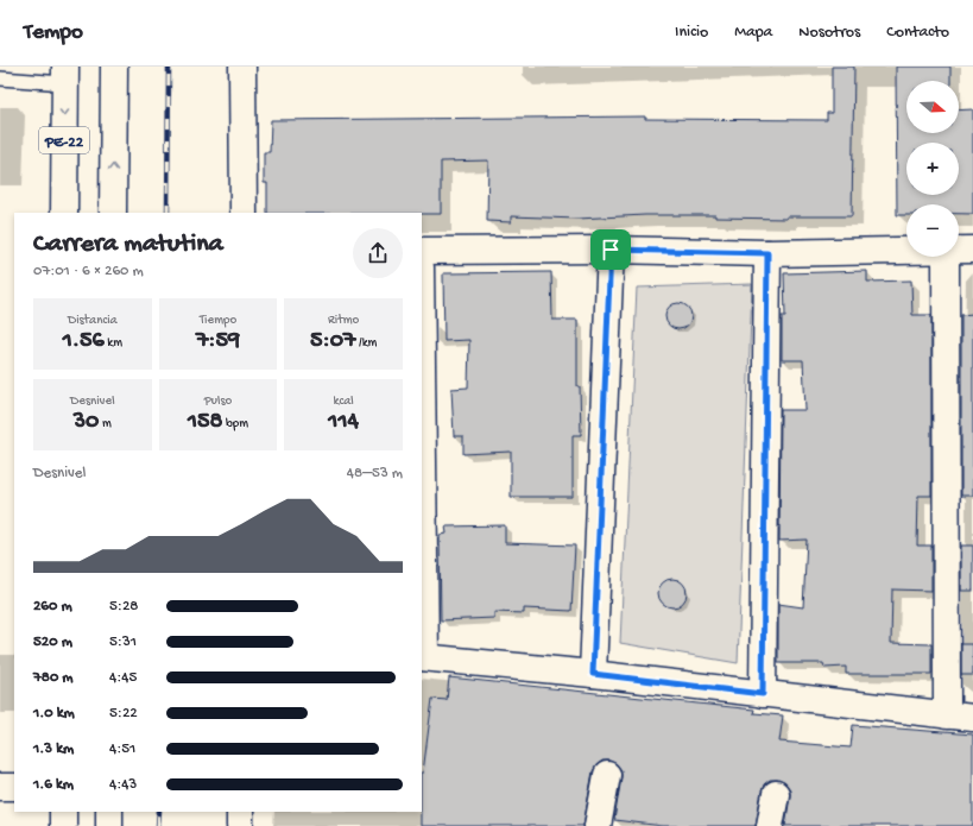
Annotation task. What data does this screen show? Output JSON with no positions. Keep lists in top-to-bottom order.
{
  "streets": {
    "main road": ["PE-22"]
  },
  "north": "right",
  "page": {
    "header": "Tempo",
    "nav": [
      "Inicio",
      "Mapa",
      "Nosotros",
      "Contacto"
    ],
    "map_buttons": ["+", "−"],
    "heading": ["Carrera matutina", "07:01 · 6 × 260 m"],
    "stats": [
      ["Distancia", "1.56 km"],
      ["Tiempo", "7:59"],
      ["Ritmo", "5:07 /km"],
      ["Desnivel", "30 m"],
      ["Pulso", "158 bpm"],
      ["kcal", "114"]
    ],
    "chart": ["Desnivel", "48–53 m"],
    "list": [
      {
        "name": "260 m",
        "note": "5:28"
      },
      {
        "name": "520 m",
        "note": "5:31"
      },
      {
        "name": "780 m",
        "note": "4:45"
      },
      {
        "name": "1.0 km",
        "note": "5:22"
      },
      {
        "name": "1.3 km",
        "note": "4:51"
      },
      {
        "name": "1.6 km",
        "note": "4:43"
      }
    ]
  }
}
